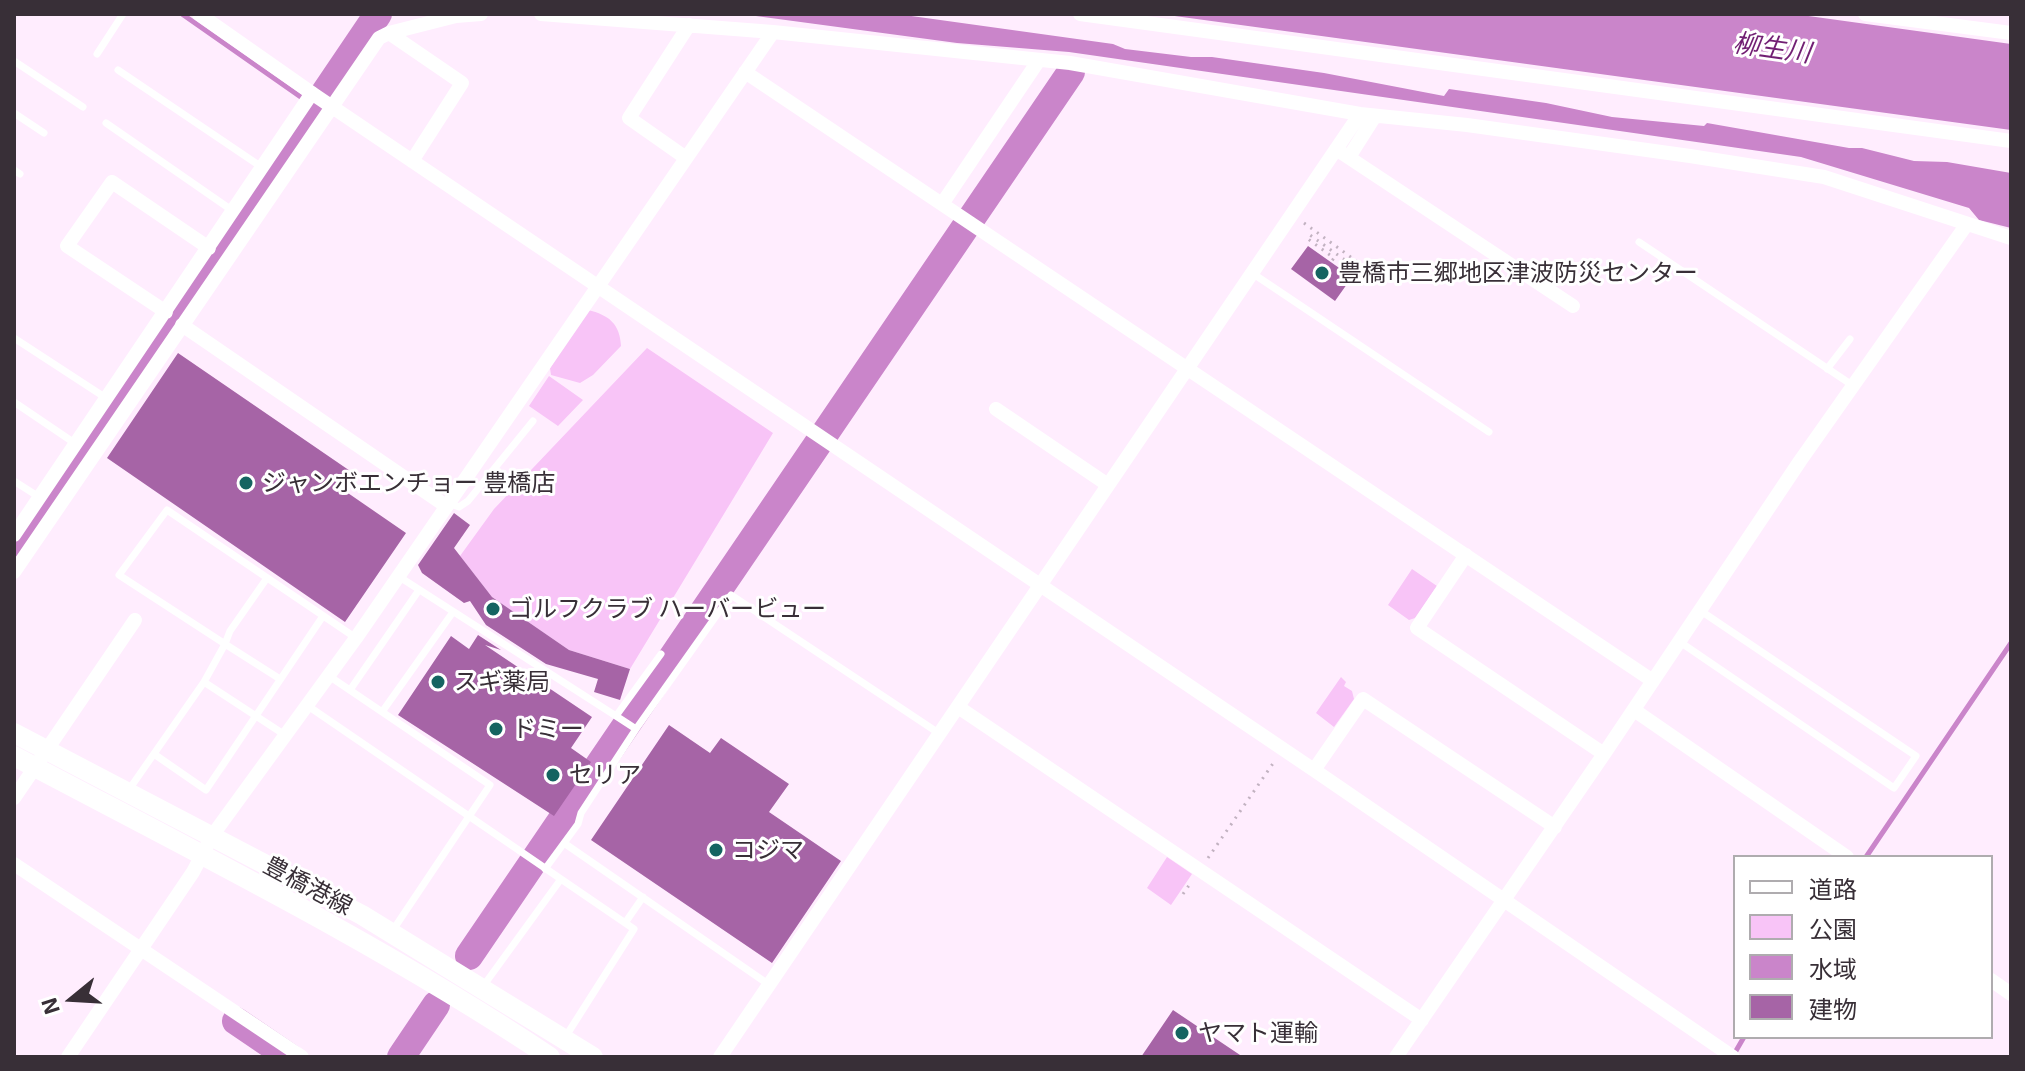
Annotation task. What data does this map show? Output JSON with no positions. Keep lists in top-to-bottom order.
{
  "streets": {
    "main road": ["豊橋港線"]
  },
  "water": ["柳生川"],
  "places": [
    "豊橋市三郷地区津波防災センター",
    "ジャンボエンチョー 豊橋店",
    "ゴルフクラブ ハーバービュー",
    "スギ薬局",
    "ドミー",
    "セリア",
    "コジマ",
    "ヤマト運輸"
  ],
  "legend": [
    "道路",
    "公園",
    "水域",
    "建物"
  ],
  "north": "left"
}
